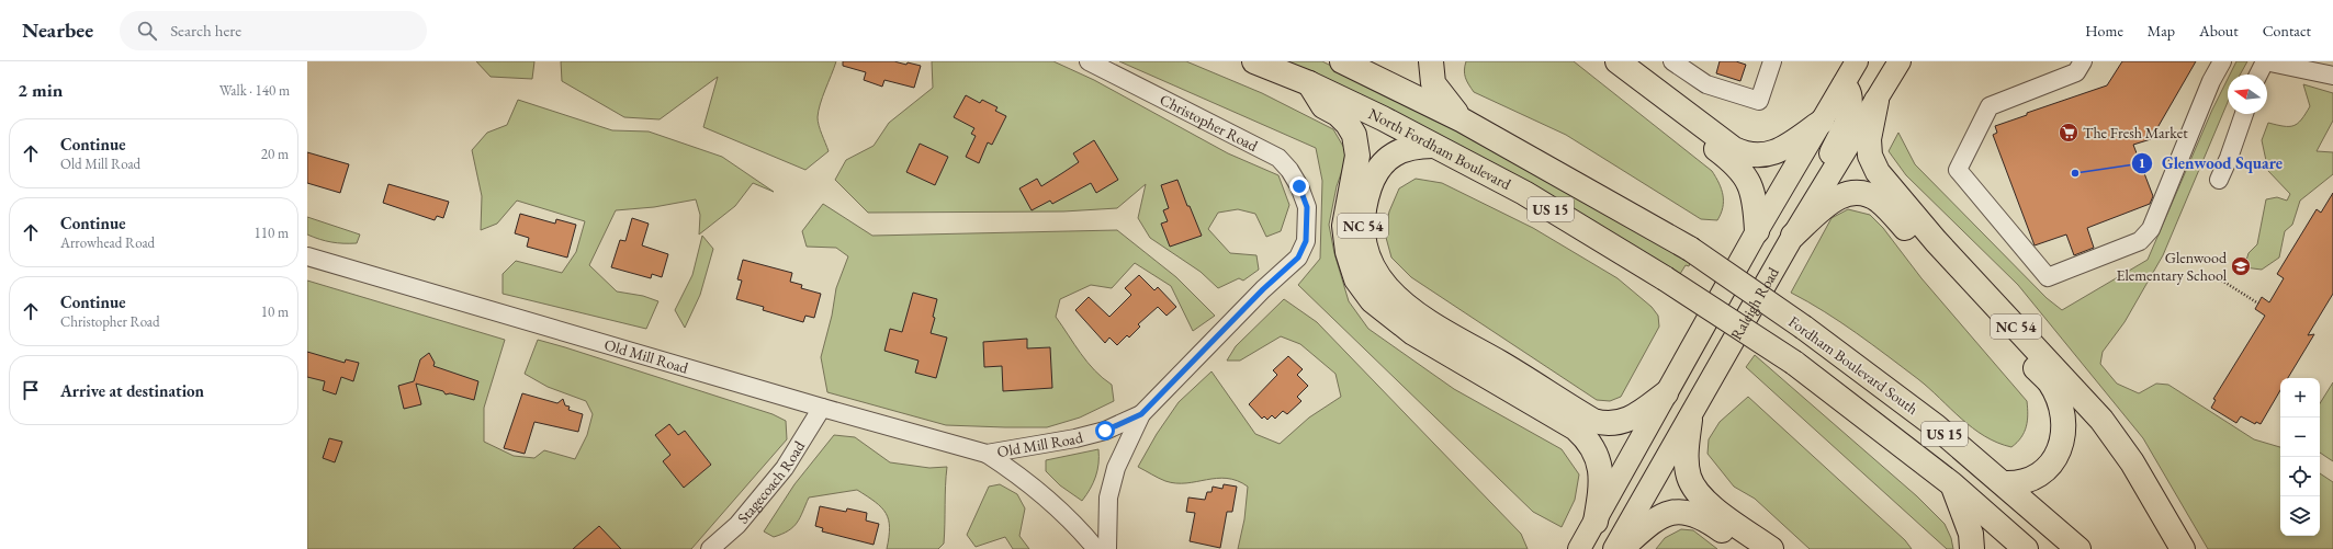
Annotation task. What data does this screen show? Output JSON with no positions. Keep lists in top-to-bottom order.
{
  "streets": {
    "highway": [
      "North Fordham Boulevard",
      "US 15",
      "NC 54",
      "Fordham Boulevard South"
    ],
    "main road": ["Raleigh Road"],
    "street": ["Christopher Road", "Old Mill Road", "Stagecoach Road"]
  },
  "crossings": [
    ["Christopher Road", "Old Mill Road"],
    ["North Fordham Boulevard", "US 15"],
    ["North Fordham Boulevard", "NC 54"],
    ["US 15", "Fordham Boulevard South"],
    ["NC 54", "Raleigh Road"],
    ["Old Mill Road", "Stagecoach Road"]
  ],
  "places": {
    "supermarket": ["The Fresh Market"],
    "other": ["Glenwood Square"],
    "school or university": ["Glenwood Elementary School"]
  },
  "north": "left",
  "page": {
    "header": "Nearbee",
    "search": "Search here",
    "nav": [
      "Home",
      "Map",
      "About",
      "Contact"
    ],
    "heading": ["2 min", "Walk · 140 m"],
    "list": [
      ["Continue", "Old Mill Road", "20 m"],
      ["Continue", "Arrowhead Road", "110 m"],
      ["Continue", "Christopher Road", "10 m"],
      "Arrive at destination"
    ],
    "map_buttons": ["+", "−"]
  }
}
